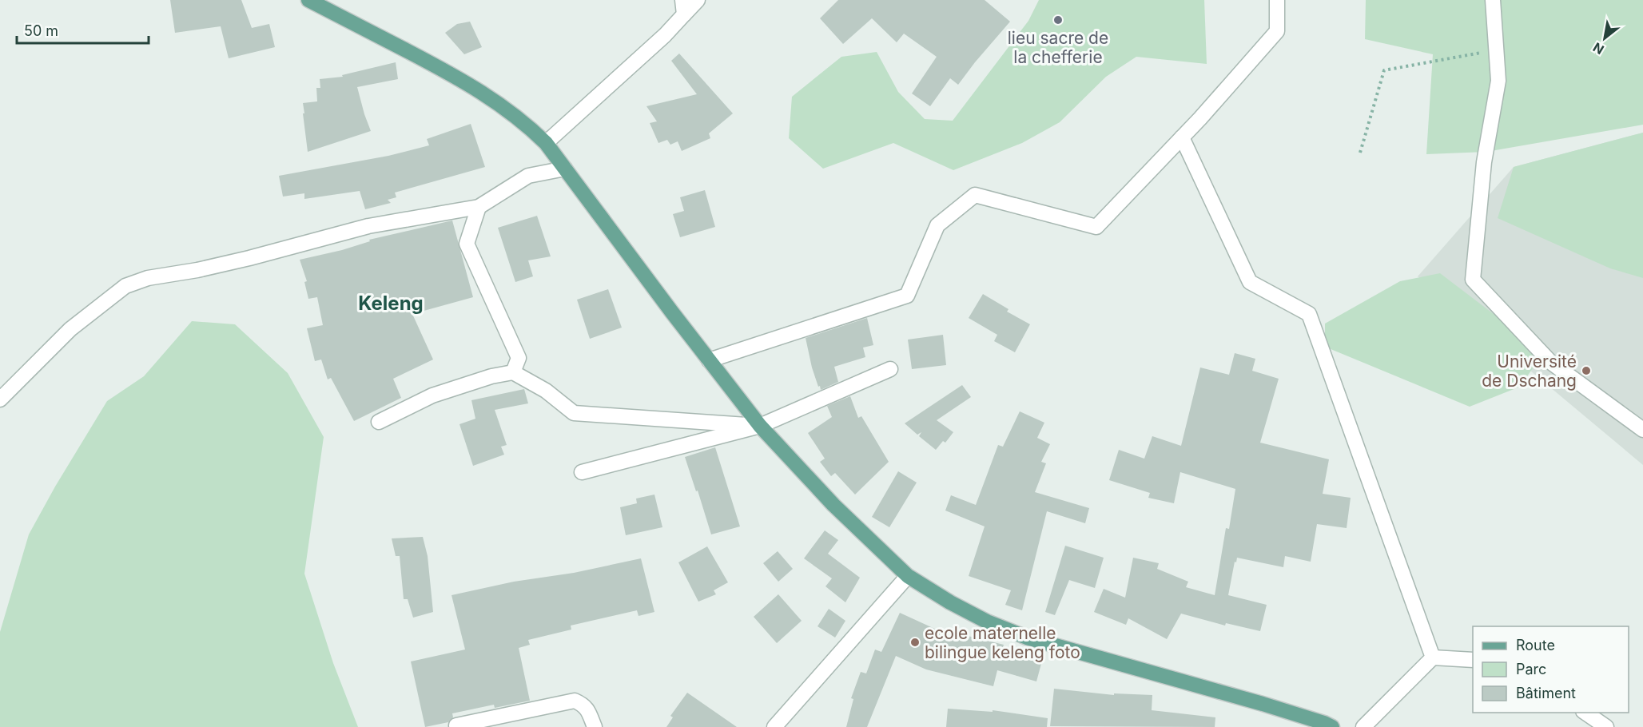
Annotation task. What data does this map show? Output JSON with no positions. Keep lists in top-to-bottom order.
{
  "districts": ["Keleng"],
  "places": ["lieu sacre de la chefferie", "Université de Dschang", "ecole maternelle bilingue keleng foto"],
  "legend": ["Route", "Parc", "Bâtiment"],
  "scale_bar": "50 m",
  "north": "bottom left"
}
